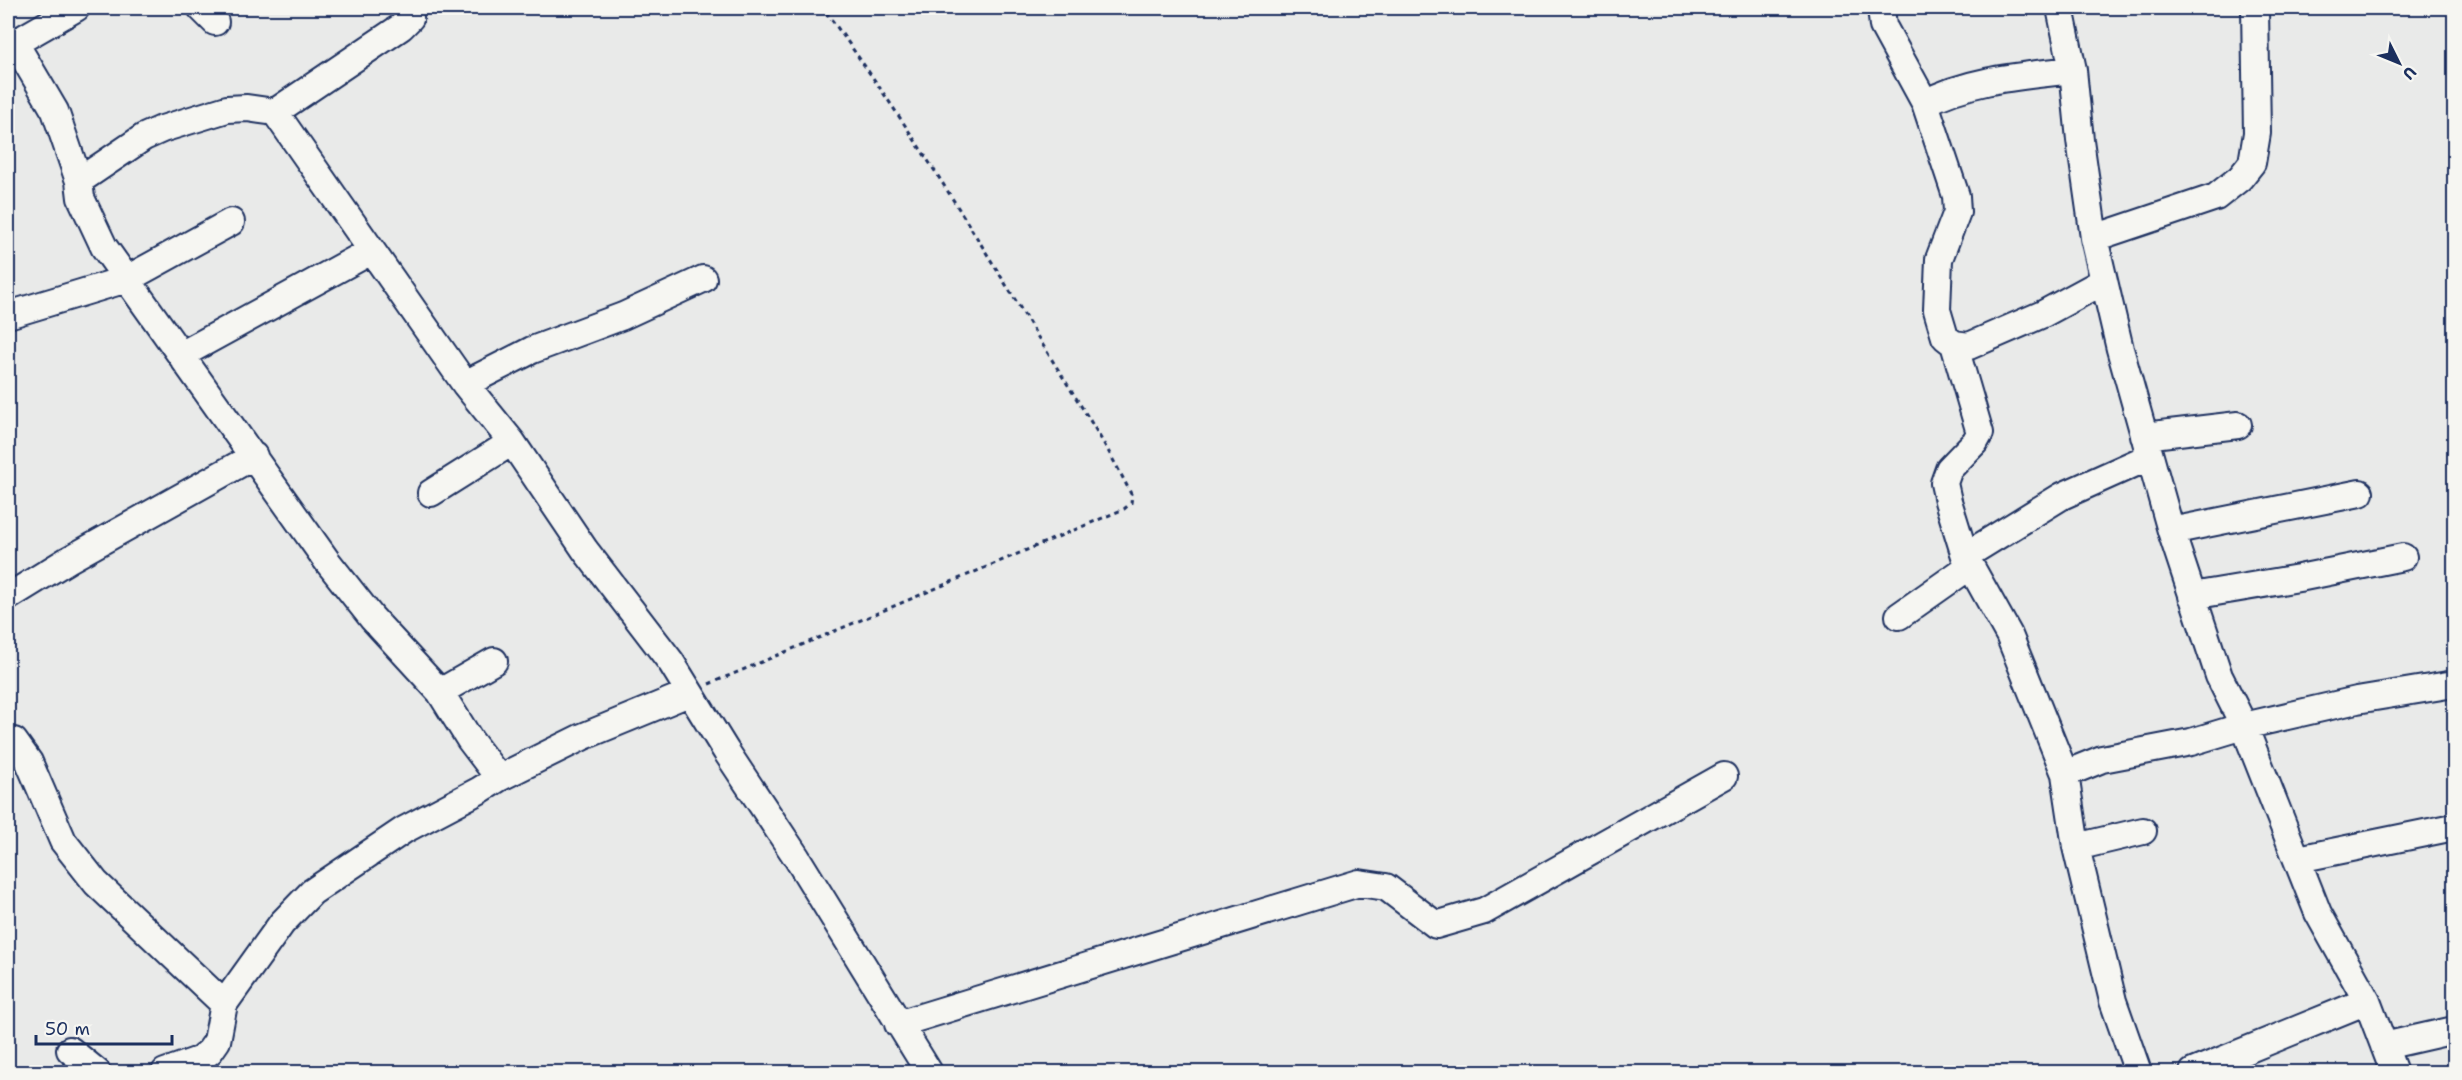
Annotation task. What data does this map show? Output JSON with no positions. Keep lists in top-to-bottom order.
{
  "scale_bar": "50 m",
  "north": "bottom right"
}
